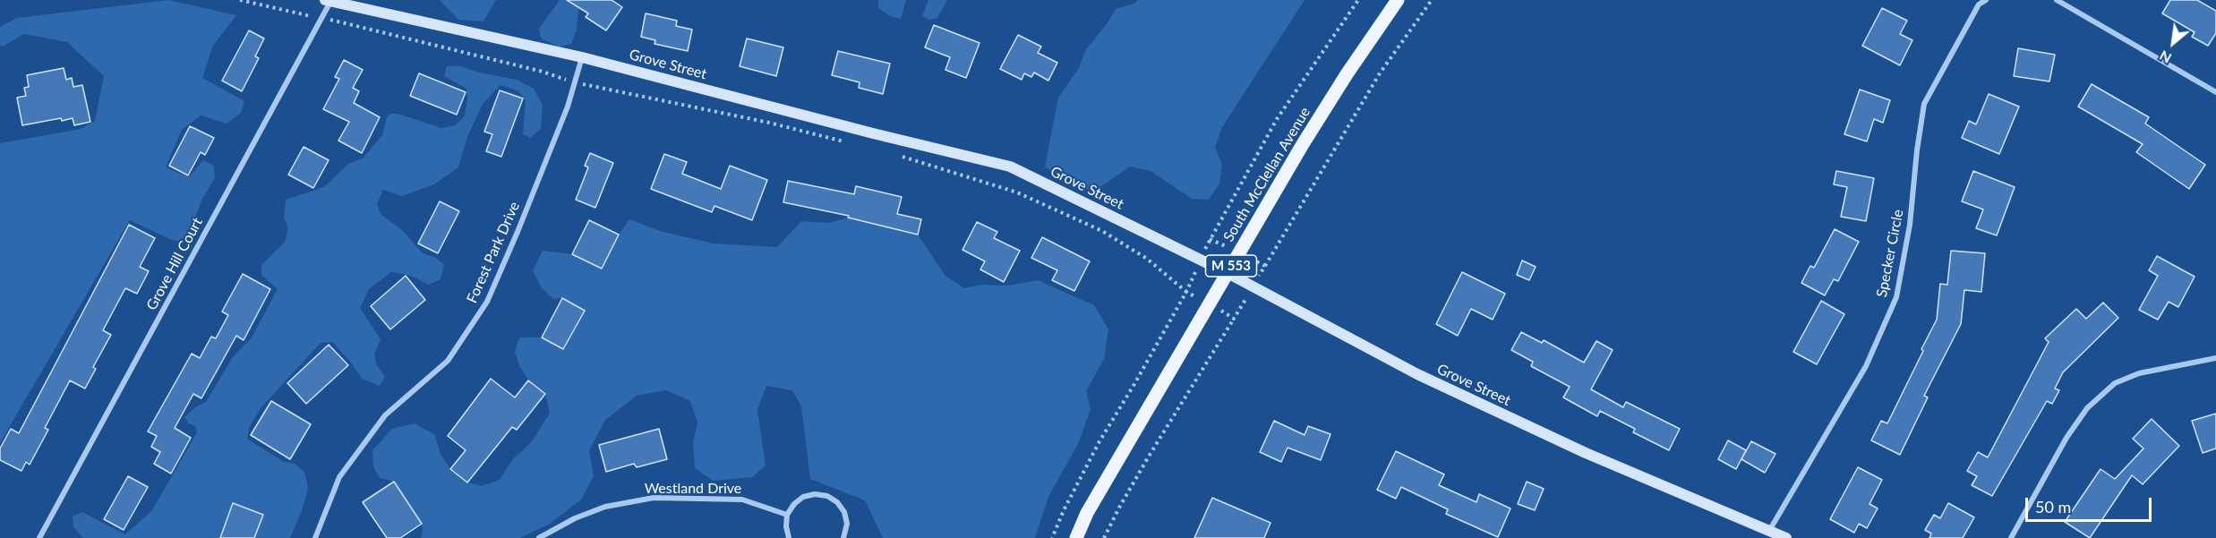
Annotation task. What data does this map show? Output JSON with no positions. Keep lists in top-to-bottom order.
{
  "streets": {
    "main road": ["Grove Street", "South McClellan Avenue", "M 553"],
    "street": [
      "Forest Park Drive",
      "Specker Circle",
      "Grove Hill Court",
      "Westland Drive"
    ]
  },
  "crossings": [
    ["Grove Street", "South McClellan Avenue"],
    ["Grove Street", "Forest Park Drive"],
    ["Grove Street", "Specker Circle"],
    ["Grove Street", "Grove Hill Court"]
  ],
  "scale_bar": "50 m",
  "north": "bottom left"
}
